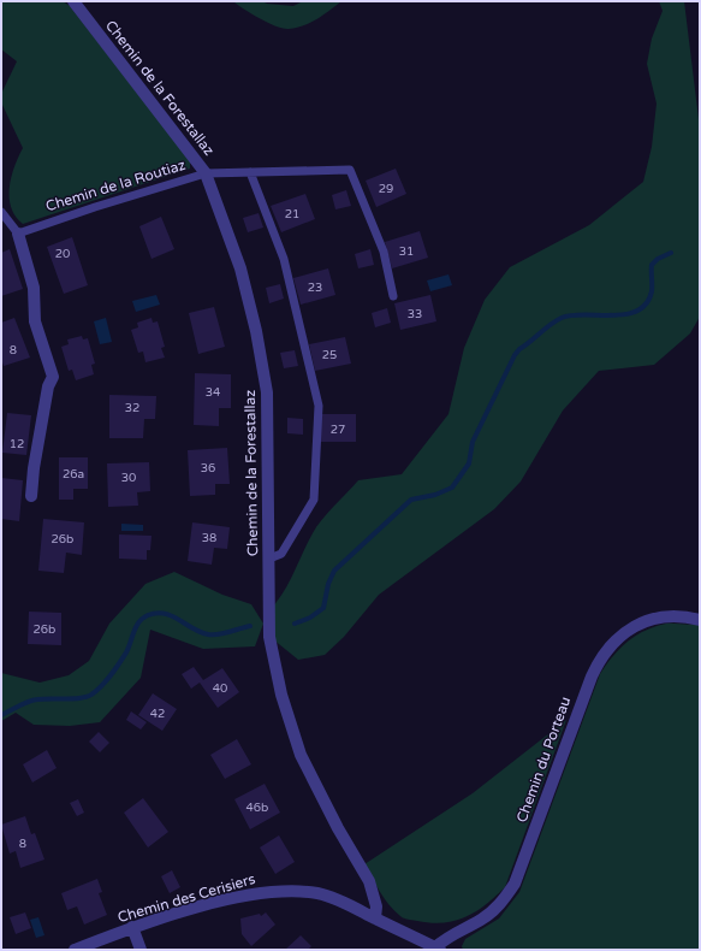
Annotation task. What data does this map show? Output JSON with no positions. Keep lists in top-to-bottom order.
{
  "streets": {
    "street": ["Chemin de la Forestallaz", "Chemin du Porteau", "Chemin des Cerisiers"],
    "lane": ["Chemin de la Routiaz"]
  },
  "crossings": [
    ["Chemin de la Forestallaz", "Chemin de la Routiaz"],
    ["Chemin de la Forestallaz", "Chemin des Cerisiers"],
    ["Chemin du Porteau", "Chemin des Cerisiers"]
  ],
  "house_numbers": [
    "29",
    "21",
    "31",
    "20",
    "23",
    "33",
    "8",
    "25",
    "34",
    "32",
    "27",
    "12",
    "36",
    "26a",
    "30",
    "38",
    "26b",
    "26b",
    "40",
    "42",
    "46b",
    "8"
  ]
}
